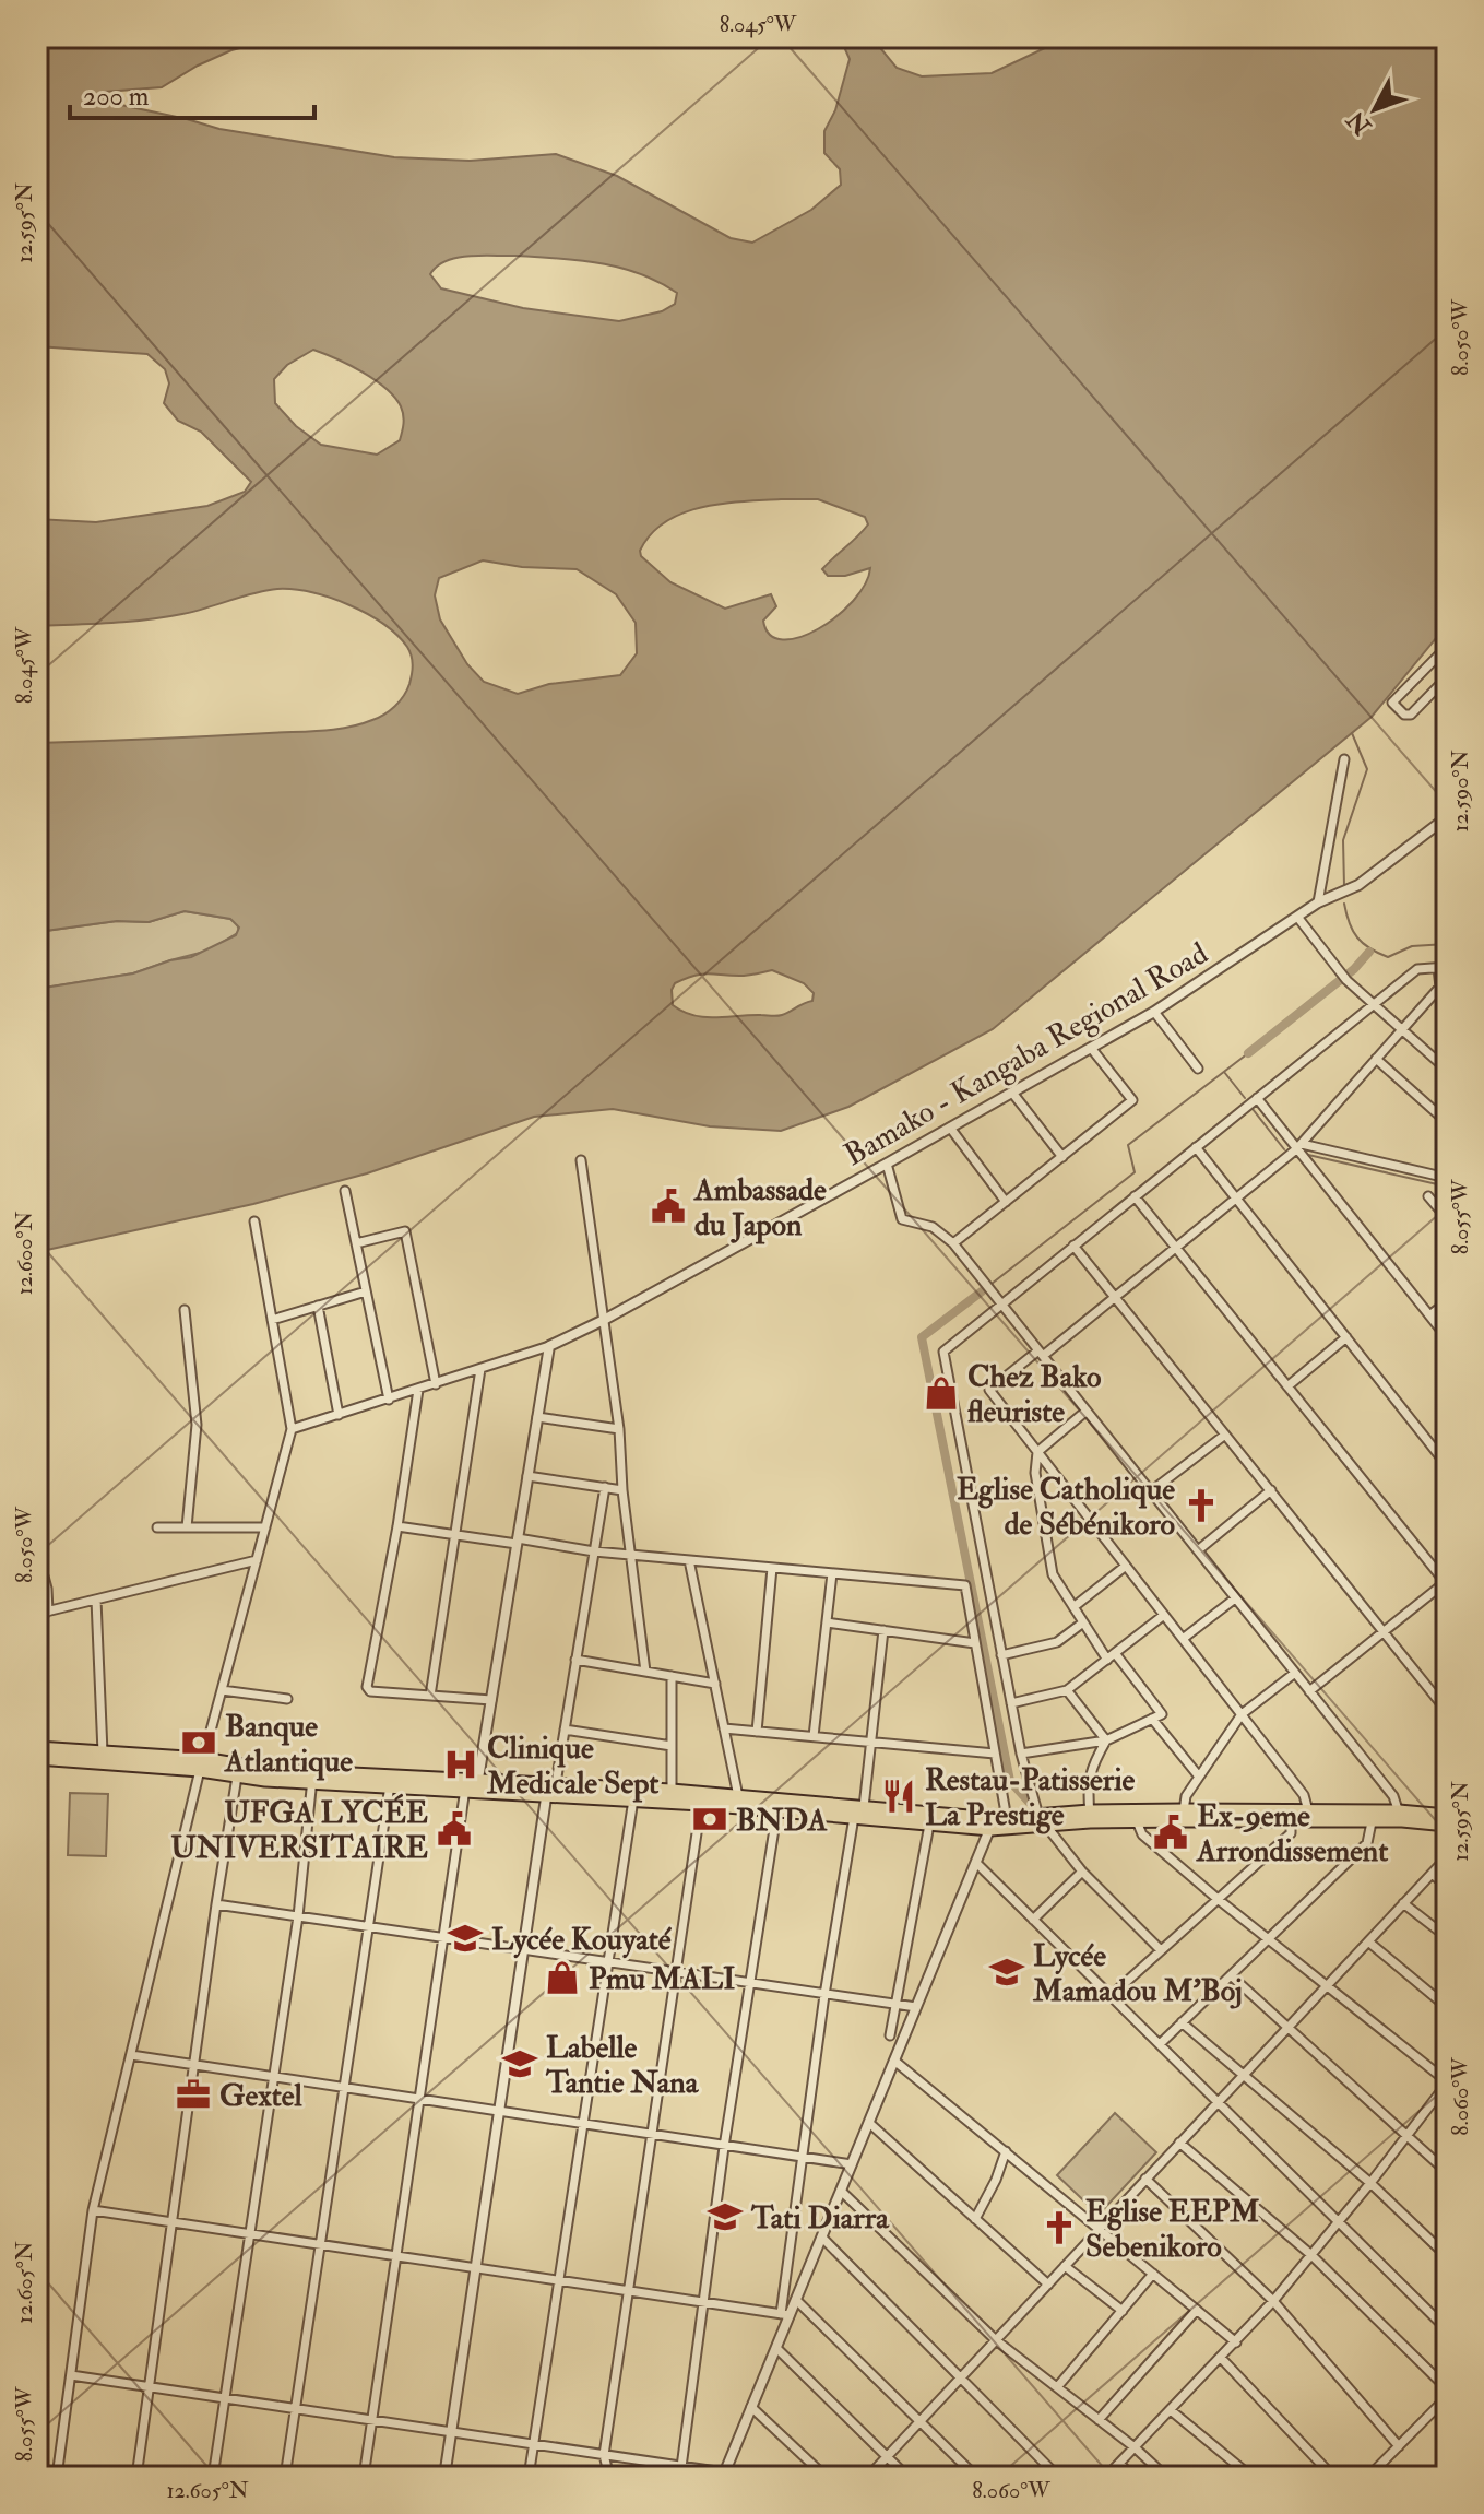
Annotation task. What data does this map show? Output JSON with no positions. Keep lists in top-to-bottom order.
{
  "streets": {
    "street": ["Bamako - Kangaba Regional Road"]
  },
  "places": {
    "public building": ["Ambassade du Japon", "UFGA LYCÉE UNIVERSITAIRE", "Ex-9eme Arrondissement"],
    "shop": ["Chez Bako fleuriste", "Pmu MALI"],
    "church": ["Eglise Catholique de Sébénikoro", "Eglise EEPM Sebenikoro"],
    "bank": ["Banque Atlantique", "BNDA"],
    "hospital": ["Clinique Medicale Sept"],
    "restaurant": ["Restau-Patisserie La Prestige"],
    "school or university": [
      "Lycée Kouyaté",
      "Lycée Mamadou M'Boj",
      "Labelle Tantie Nana",
      "Tati Diarra"
    ],
    "office": ["Gextel"]
  },
  "scale_bar": "200 m",
  "north": "bottom left",
  "coordinates": [
    "8.045°W",
    "12.595°N",
    "8.050°W",
    "12.590°N",
    "8.055°W",
    "12.600°N",
    "8.060°W",
    "12.605°N"
  ]
}
